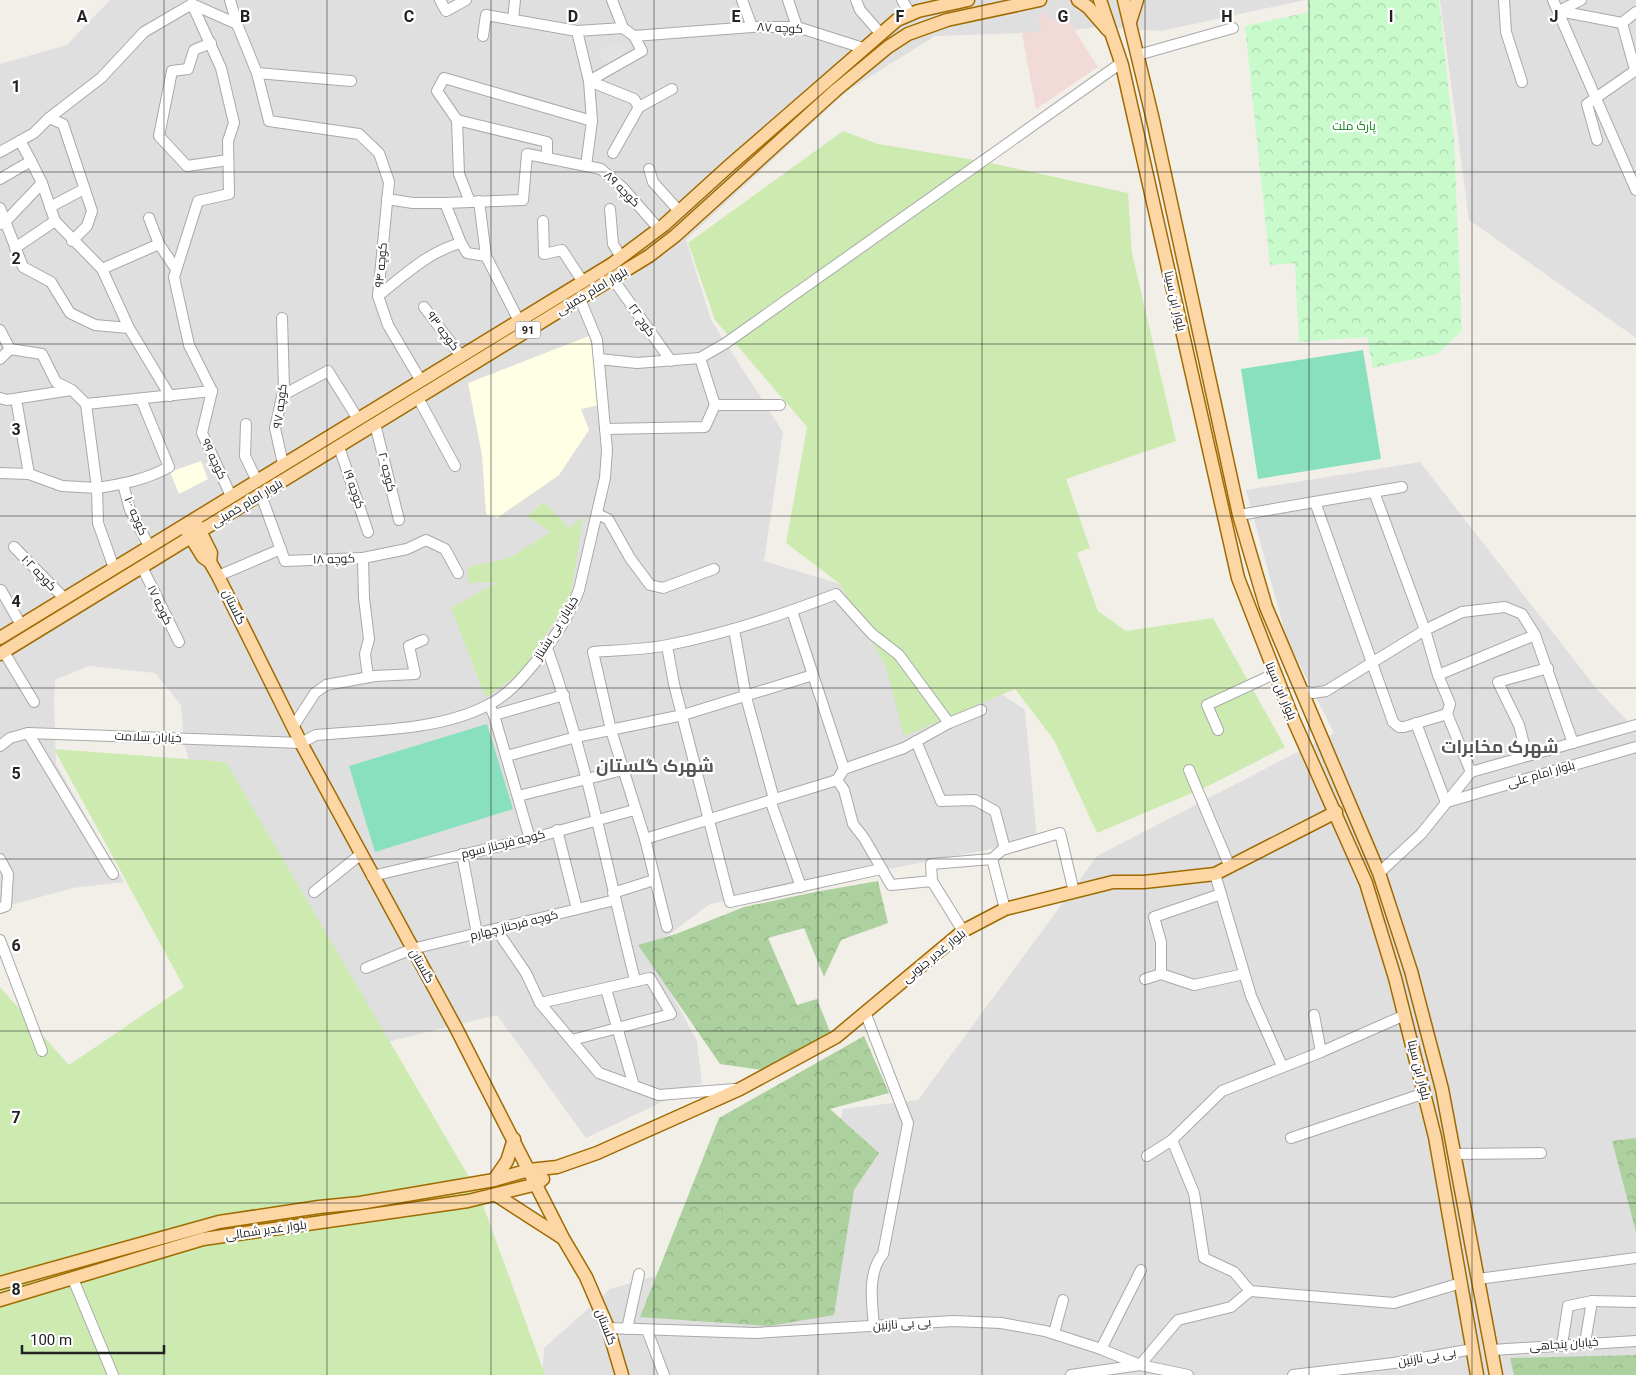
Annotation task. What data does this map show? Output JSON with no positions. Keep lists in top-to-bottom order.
{
  "streets": {
    "main road": [
      "بلوار امام خمینی",
      "بلوار ابن سینا",
      "91",
      "گلستان",
      "بلوار غدیر جنوبی",
      "بلوار غدیر شمالی"
    ],
    "street": [
      "کوچه ۸۷",
      "کوچه ۸۹",
      "کوچه ۹۴",
      "کوچ ۲۲",
      "کوچه ۹۳",
      "کوچه ۹۷",
      "کوچه ۹۹",
      "کوچه ۲۰",
      "کوچه ۱۹",
      "کوچه ۱۰۰",
      "کوچه ۱۸",
      "کوچه ۱۰۲",
      "کوچه ۱۷",
      "خیابان بی بشناز",
      "خیابان سلامت",
      "بلوار امام علی",
      "کوچه فرحناز سوم",
      "کوچه فرحناز چهارم",
      "بی بی نازنین",
      "خیابان پنجاهی"
    ]
  },
  "crossings": [
    ["کوچه ۸۷", "بلوار امام خمینی"],
    ["کوچه ۸۹", "بلوار امام خمینی"],
    ["کوچه ۹۴", "بلوار امام خمینی"],
    ["بلوار امام خمینی", "کوچ ۲۲"],
    ["بلوار امام خمینی", "کوچه ۹۳"],
    ["بلوار امام خمینی", "کوچه ۹۷"],
    ["بلوار امام خمینی", "کوچه ۹۹"],
    ["بلوار امام خمینی", "کوچه ۲۰"],
    ["بلوار امام خمینی", "کوچه ۱۹"],
    ["بلوار امام خمینی", "کوچه ۱۰۰"],
    ["بلوار امام خمینی", "کوچه ۱۰۲"],
    ["بلوار امام خمینی", "کوچه ۱۷"],
    ["بلوار امام خمینی", "گلستان"],
    ["بلوار امام خمینی", "خیابان بی بشناز"],
    ["بلوار ابن سینا", "بلوار غدیر جنوبی"],
    ["بلوار ابن سینا", "بی بی نازنین"],
    ["بلوار ابن سینا", "خیابان پنجاهی"],
    ["گلستان", "خیابان بی بشناز"],
    ["گلستان", "خیابان سلامت"],
    ["گلستان", "کوچه فرحناز سوم"],
    ["گلستان", "کوچه فرحناز چهارم"],
    ["گلستان", "بلوار غدیر جنوبی"],
    ["گلستان", "بلوار غدیر شمالی"],
    ["گلستان", "بی بی نازنین"],
    ["خیابان بی بشناز", "خیابان سلامت"],
    ["بلوار غدیر جنوبی", "بلوار غدیر شمالی"]
  ],
  "districts": ["شهرک مخابرات", "شهرک گلستان"],
  "parks": ["پارک ملت"],
  "scale_bar": "100 m",
  "grid": {
    "columns": [
      "A",
      "B",
      "C",
      "D",
      "E",
      "F",
      "G",
      "H",
      "I",
      "J"
    ],
    "rows": [
      "1",
      "2",
      "3",
      "4",
      "5",
      "6",
      "7",
      "8"
    ]
  }
}
